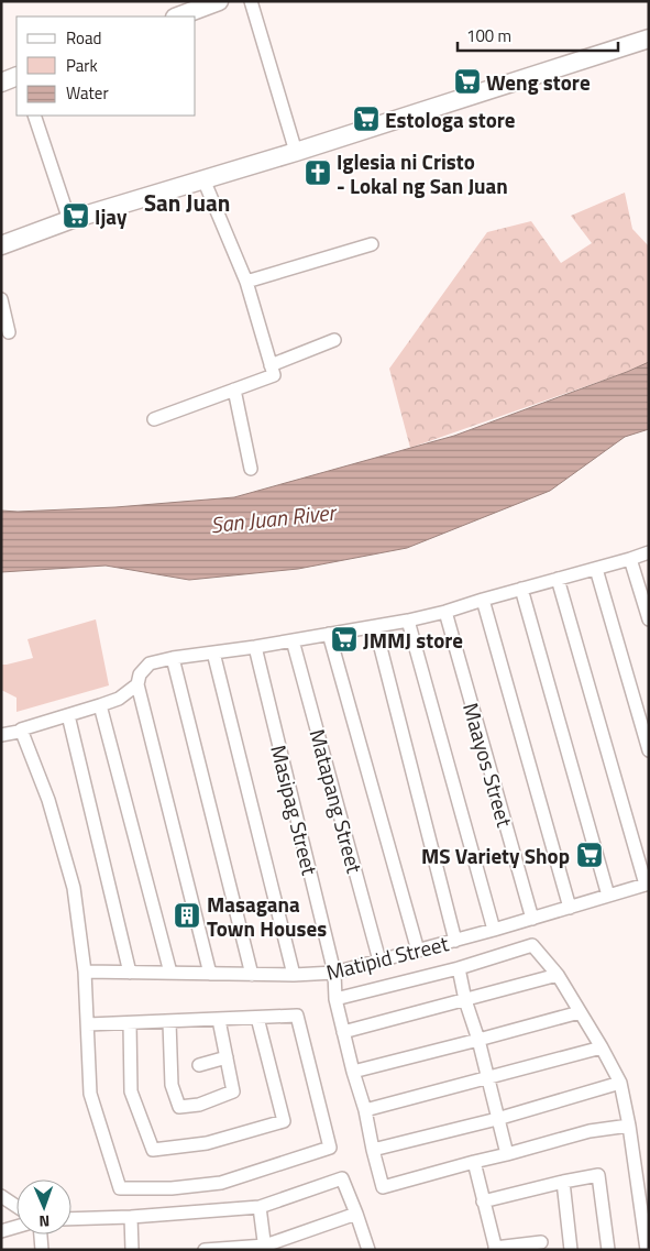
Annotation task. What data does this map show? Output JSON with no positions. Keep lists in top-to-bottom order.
{
  "streets": {
    "street": [
      "Maayos Street",
      "Matapang Street",
      "Masipag Street",
      "Matipid Street"
    ]
  },
  "crossings": [
    ["Maayos Street", "Matipid Street"],
    ["Matapang Street", "Matipid Street"],
    ["Masipag Street", "Matipid Street"]
  ],
  "districts": ["San Juan"],
  "water": ["San Juan River"],
  "places": {
    "supermarket": [
      "Weng store",
      "Estologa store",
      "Ijay",
      "JMMJ store",
      "MS Variety Shop"
    ],
    "church": ["Iglesia ni Cristo - Lokal ng San Juan"],
    "building": ["Masagana Town Houses"]
  },
  "legend": ["Road", "Park", "Water"],
  "scale_bar": "100 m",
  "north": "bottom"
}
